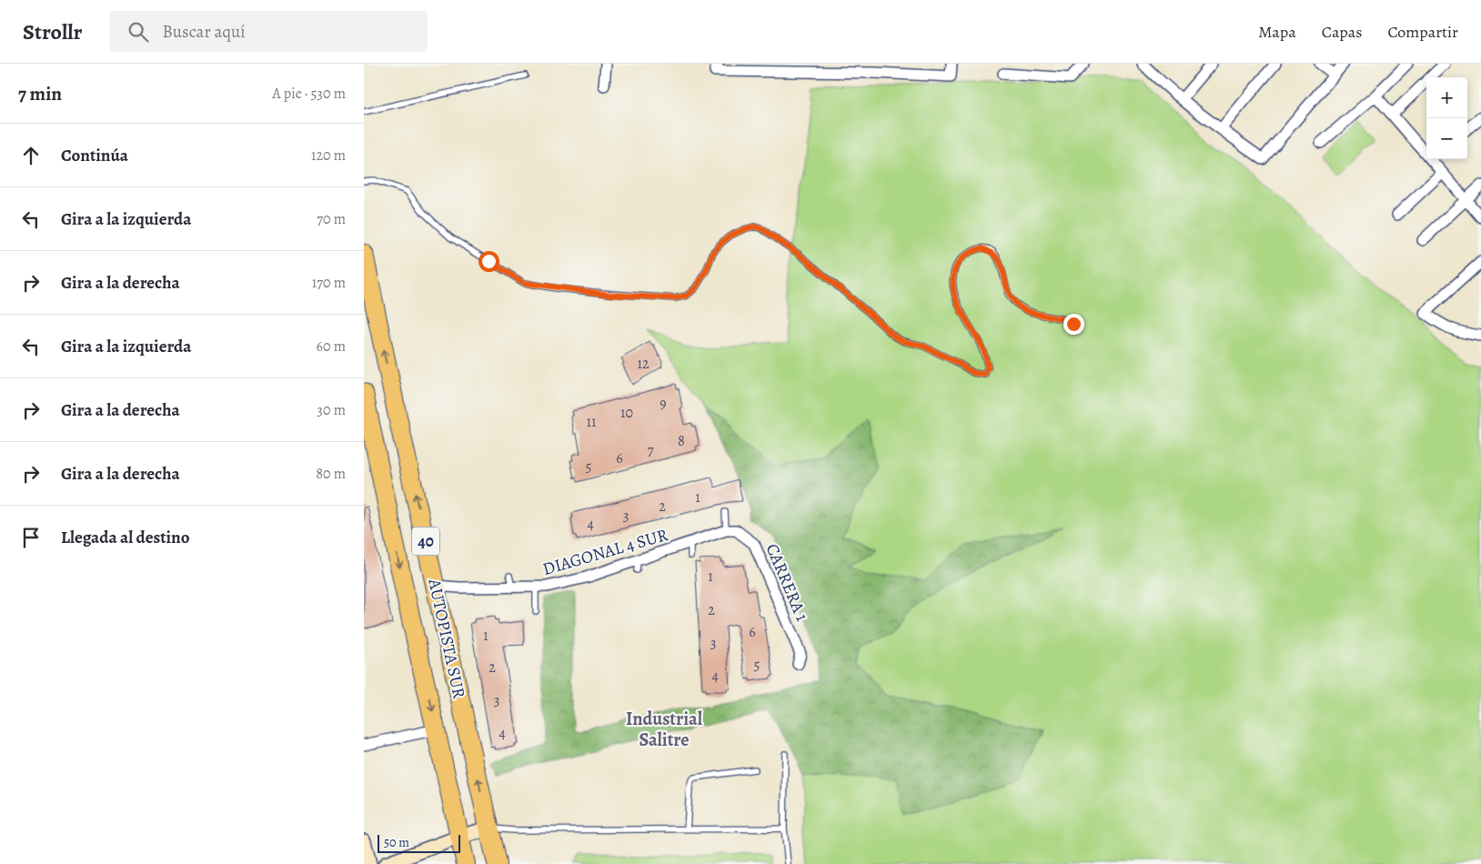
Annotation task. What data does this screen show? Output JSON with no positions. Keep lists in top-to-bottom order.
{
  "streets": {
    "highway": ["40", "AUTOPISTA SUR"],
    "street": ["DIAGONAL 4 SUR", "CARRERA 1"]
  },
  "crossings": [
    ["DIAGONAL 4 SUR", "CARRERA 1"],
    ["DIAGONAL 4 SUR", "AUTOPISTA SUR"]
  ],
  "districts": ["Industrial Salitre"],
  "house_numbers": [
    "12",
    "9",
    "10",
    "11",
    "8",
    "7",
    "6",
    "5",
    "1",
    "2",
    "3",
    "4",
    "1",
    "2",
    "6",
    "1",
    "3",
    "5",
    "2",
    "4",
    "3",
    "4"
  ],
  "scale_bar": "50 m",
  "page": {
    "header": "Strollr",
    "search": "Buscar aquí",
    "nav": ["Mapa", "Capas", "Compartir"],
    "heading": ["7 min", "A pie · 530 m"],
    "map_buttons": ["+", "−"],
    "list": [
      ["Continúa", "120 m"],
      ["Gira a la izquierda", "70 m"],
      ["Gira a la derecha", "170 m"],
      ["Gira a la izquierda", "60 m"],
      ["Gira a la derecha", "30 m"],
      ["Gira a la derecha", "80 m"],
      "Llegada al destino"
    ],
    "scale": "50 m"
  }
}
